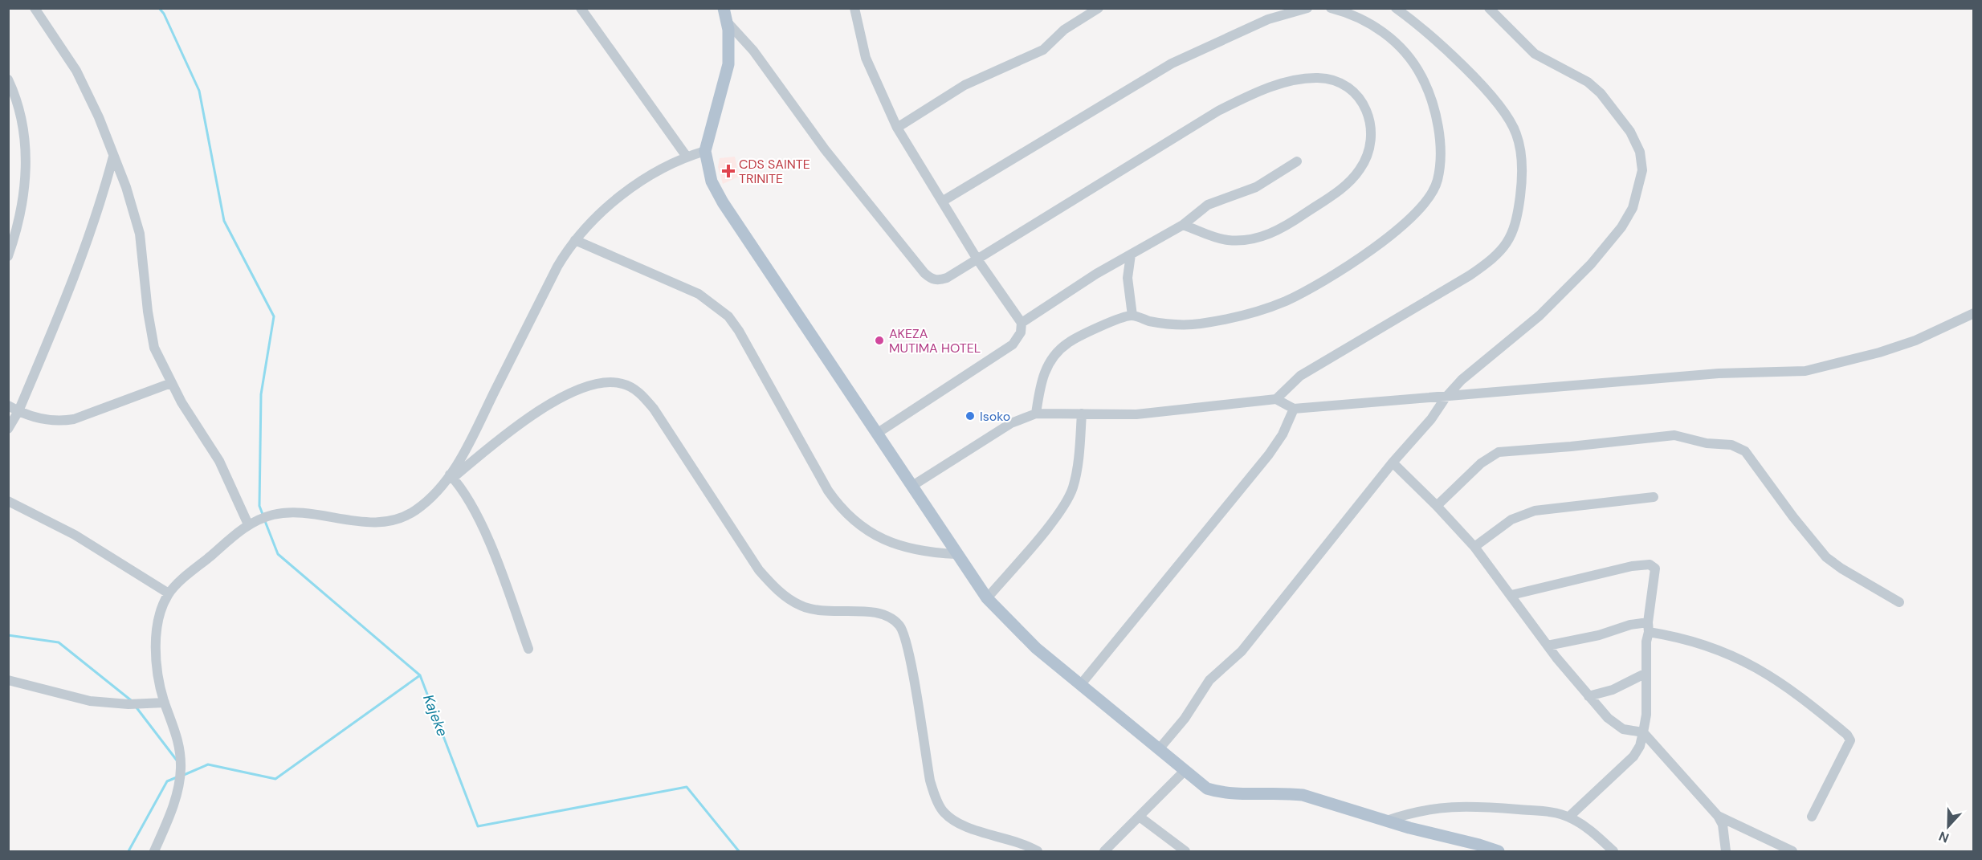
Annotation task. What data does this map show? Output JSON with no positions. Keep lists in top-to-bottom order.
{
  "water": ["Kajeke"],
  "places": {
    "health": ["CDS SAINTE TRINITE"],
    "other": ["AKEZA MUTIMA HOTEL", "Isoko"]
  },
  "north": "bottom"
}
